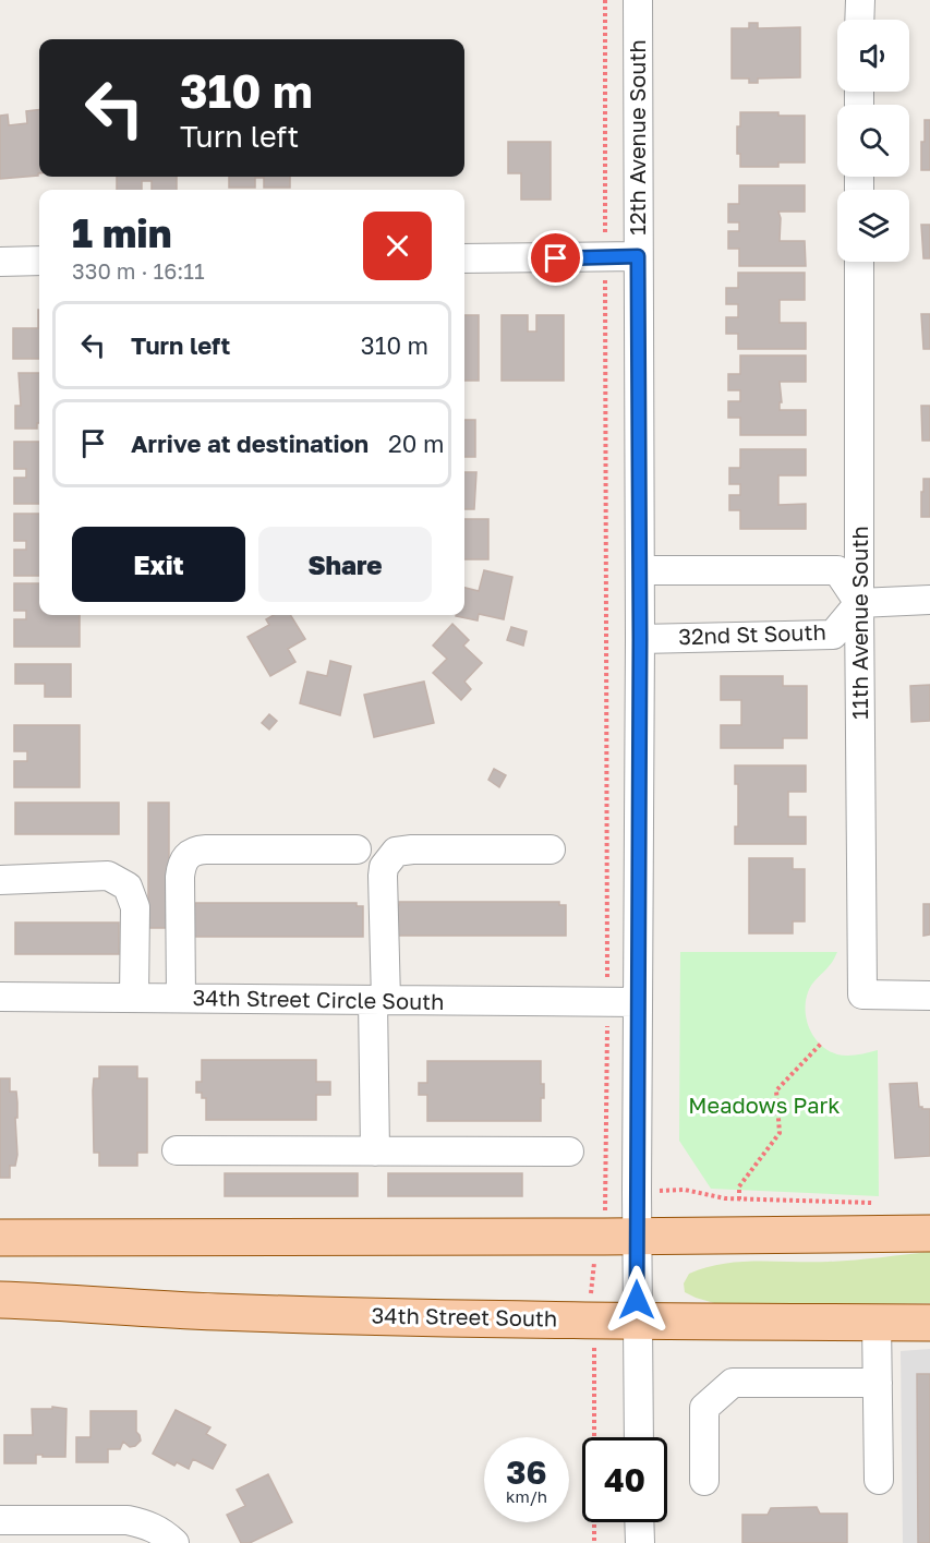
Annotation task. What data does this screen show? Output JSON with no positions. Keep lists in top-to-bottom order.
{
  "streets": {
    "main road": ["34th Street South"],
    "street": [
      "12th Avenue South",
      "11th Avenue South",
      "32nd St South",
      "34th Street Circle South"
    ]
  },
  "crossings": [
    ["12th Avenue South", "32nd St South"],
    ["12th Avenue South", "34th Street Circle South"],
    ["12th Avenue South", "34th Street South"],
    ["11th Avenue South", "32nd St South"]
  ],
  "parks": ["Meadows Park"],
  "page": {
    "turn": ["310 m", "Turn left"],
    "heading": ["1 min", "330 m · 16:11"],
    "list": [
      {
        "name": "Turn left",
        "value": "310 m"
      },
      {
        "name": "Arrive at destination",
        "value": "20 m"
      }
    ],
    "buttons": ["Exit", "Share"],
    "speed": "36 km/h",
    "limit": "40"
  }
}
